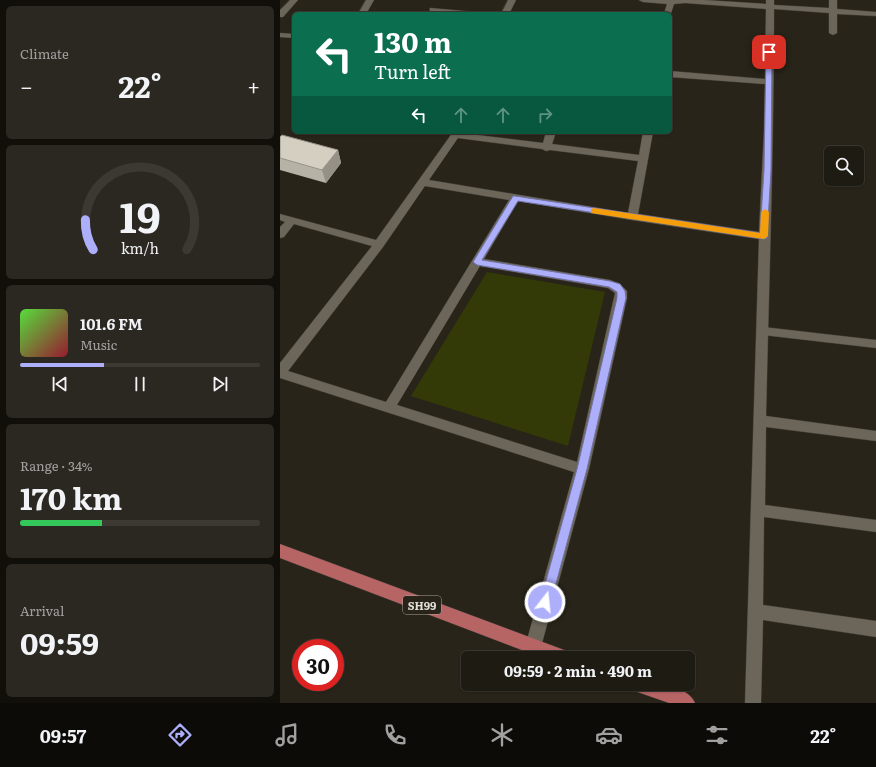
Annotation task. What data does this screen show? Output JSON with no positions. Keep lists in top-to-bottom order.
{
  "streets": {
    "main road": ["SH99"]
  },
  "page": {
    "tile": [
      "Climate",
      ["Range · 34%", "170 km"],
      ["Arrival", "09:59"]
    ],
    "turn": ["130 m", "Turn left"],
    "heat": ["−", "22°", "+"],
    "song": ["101.6 FM", "Music"],
    "limit": "30",
    "trip": "09:59 · 2 min · 490 m",
    "tabs": ["09:57", "22°"],
    "gauge": ["19", "km/h"]
  }
}
